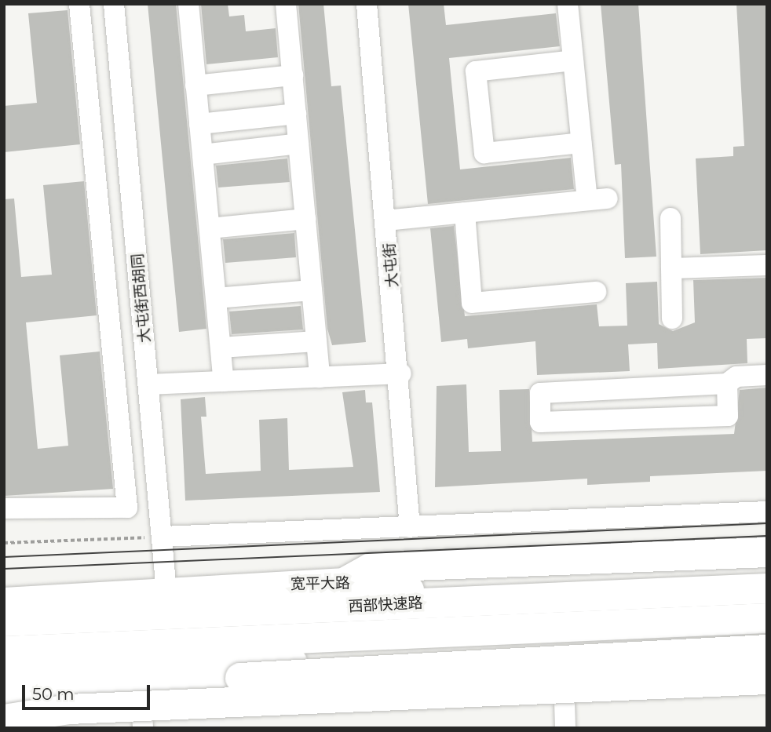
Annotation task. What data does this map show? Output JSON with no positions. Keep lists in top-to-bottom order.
{
  "streets": {
    "highway": ["西部快速路"],
    "main road": ["宽平大路"],
    "street": ["大屯街", "大屯街西胡同"]
  },
  "crossings": [
    ["大屯街西胡同", "宽平大路"]
  ],
  "scale_bar": "50 m"
}
